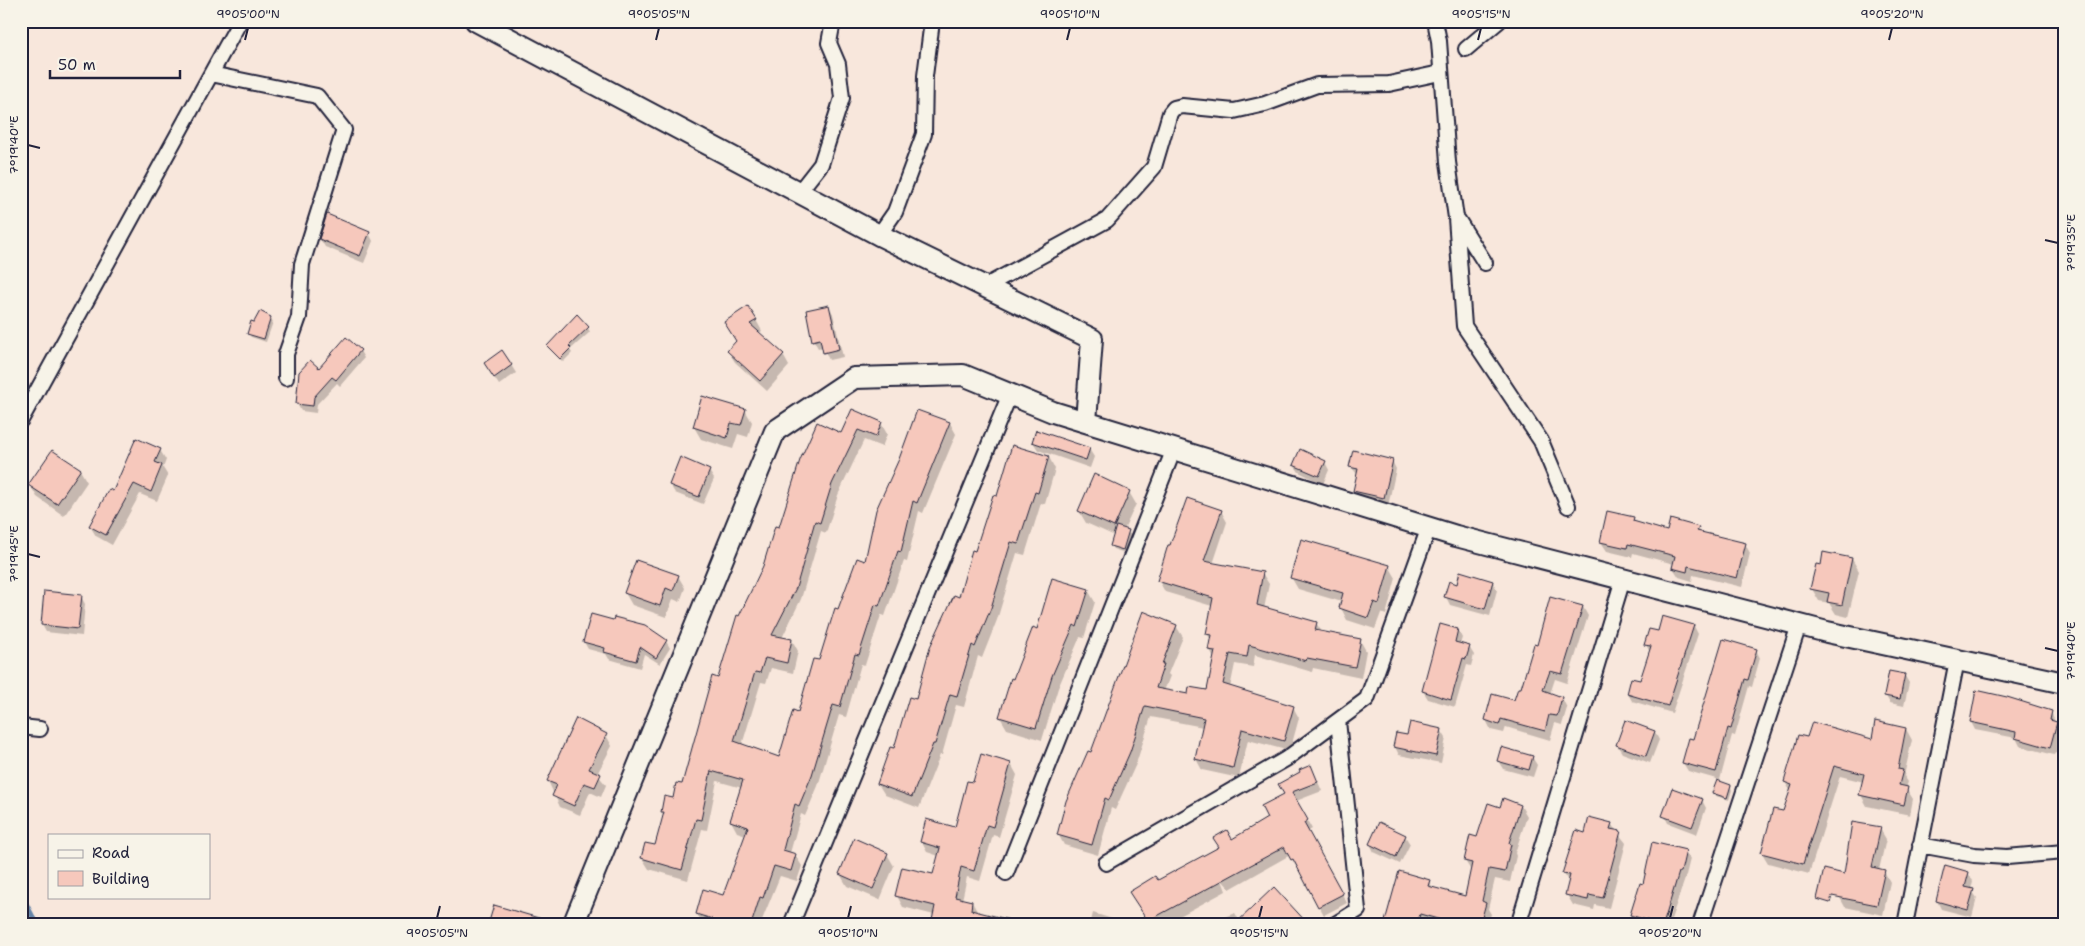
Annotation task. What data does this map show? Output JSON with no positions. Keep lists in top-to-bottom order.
{
  "legend": ["Road", "Building"],
  "scale_bar": "50 m",
  "coordinates": [
    "9°05'00\"N",
    "9°05'05\"N",
    "9°05'10\"N",
    "9°05'15\"N",
    "9°05'20\"N",
    "7°19'40\"E",
    "7°19'35\"E",
    "7°19'45\"E"
  ]
}
